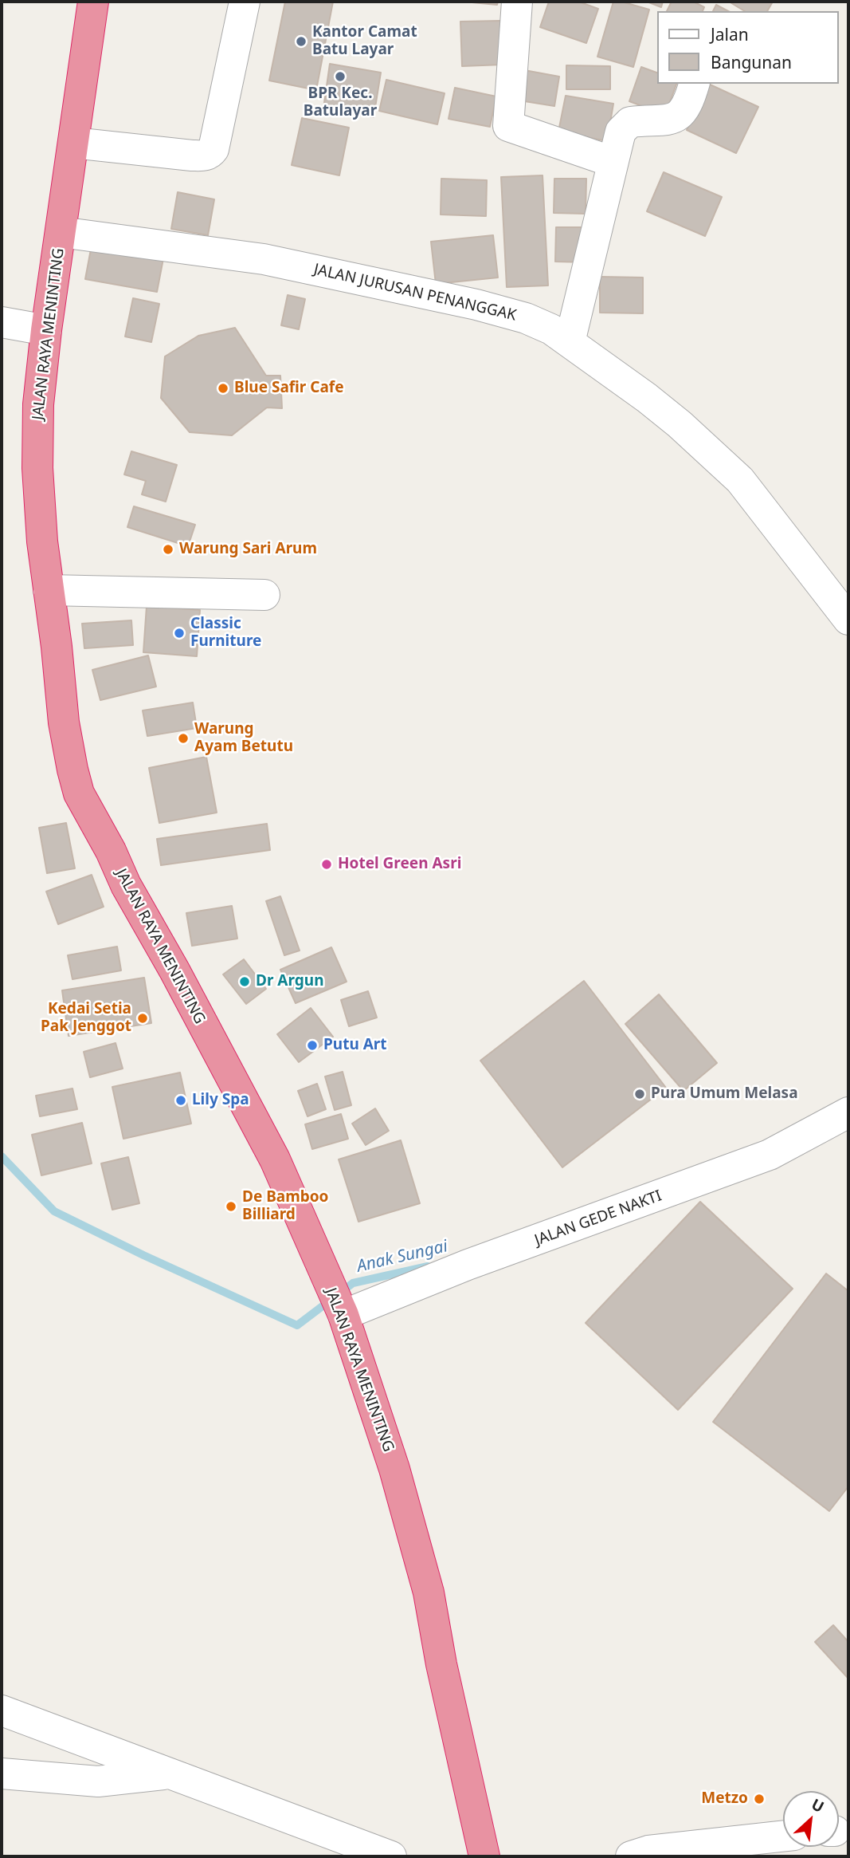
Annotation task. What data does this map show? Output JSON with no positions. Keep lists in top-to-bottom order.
{
  "streets": {
    "highway": ["JALAN RAYA MENINTING"],
    "street": ["JALAN JURUSAN PENANGGAK", "JALAN GEDE NAKTI"]
  },
  "crossings": [
    ["JALAN JURUSAN PENANGGAK", "JALAN RAYA MENINTING"],
    ["JALAN RAYA MENINTING", "JALAN GEDE NAKTI"]
  ],
  "water": ["Anak Sungai"],
  "places": [
    "Kantor Camat Batu Layar",
    "BPR Kec. Batulayar",
    "Blue Safir Cafe",
    "Warung Sari Arum",
    "Classic Furniture",
    "Warung Ayam Betutu",
    "Hotel Green Asri",
    "Dr Argun",
    "Kedai Setia Pak Jenggot",
    "Putu Art",
    "Pura Umum Melasa",
    "Lily Spa",
    "De Bamboo Billiard",
    "Metzo"
  ],
  "legend": ["Jalan", "Bangunan"],
  "north": "top right"
}
